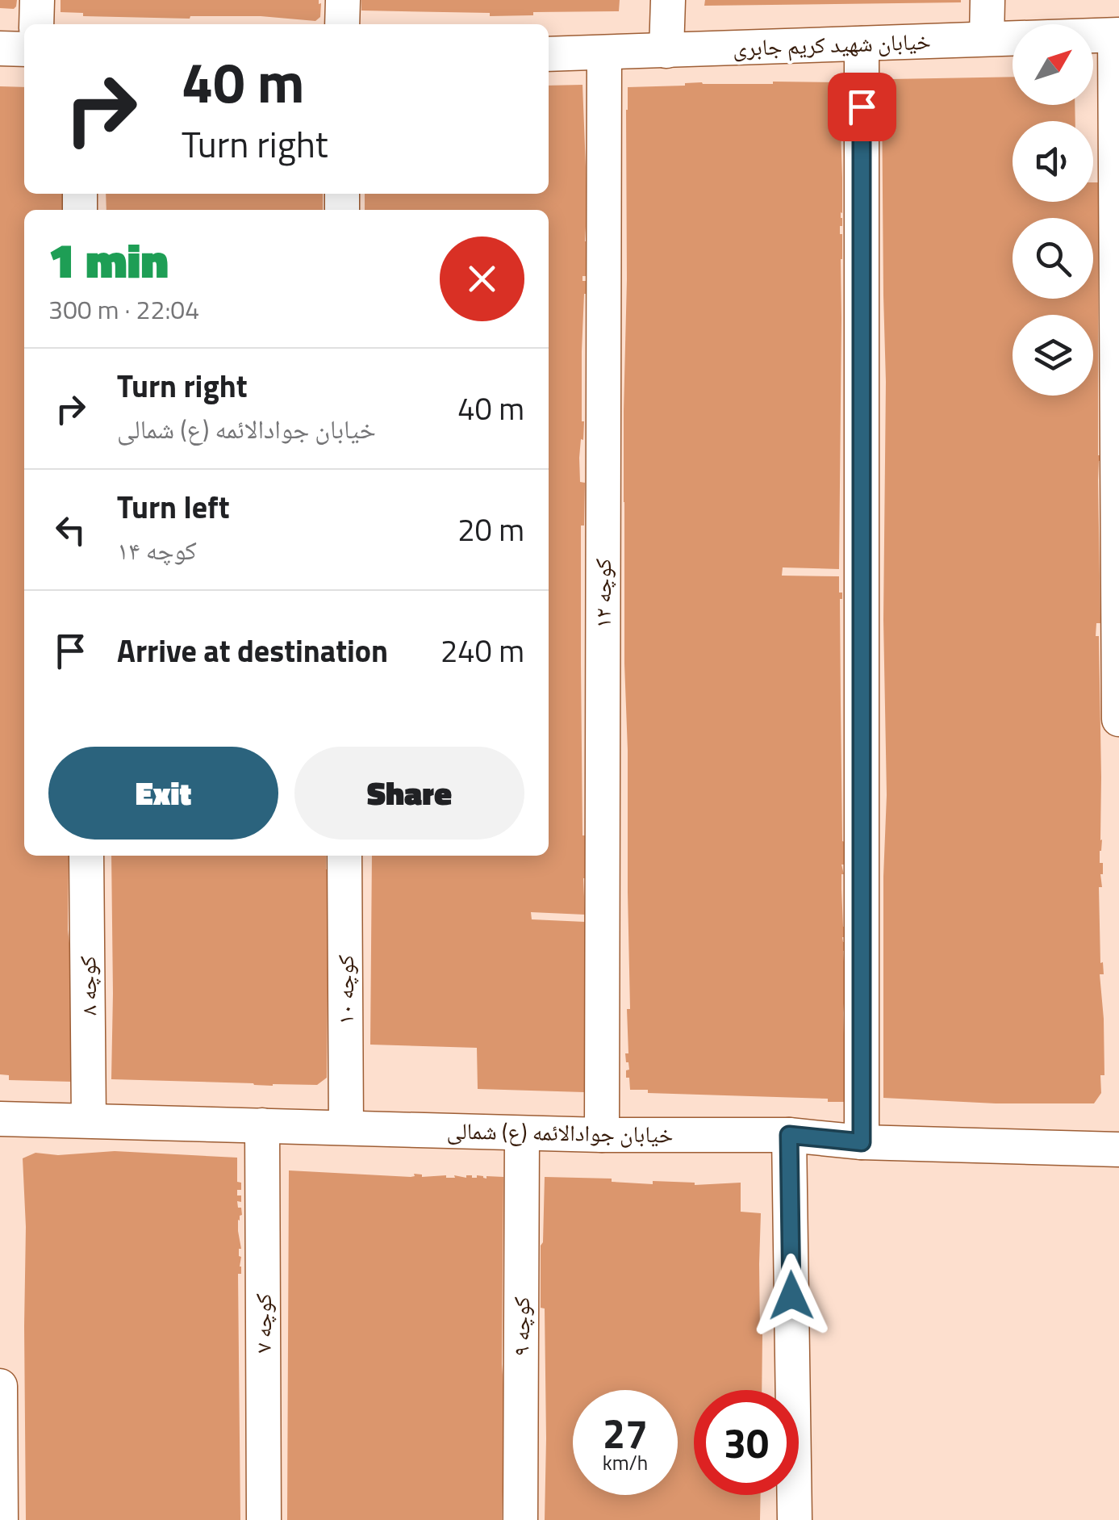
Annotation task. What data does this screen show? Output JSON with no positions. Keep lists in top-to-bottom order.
{
  "streets": {
    "street": [
      "خیابان شهید کریم جابری",
      "کوچه ۱۲",
      "کوچه ۸",
      "کوچه ۱۰",
      "خیابان جوادالائمه (ع) شمالی",
      "کوچه ۷",
      "کوچه ۹"
    ]
  },
  "crossings": [
    ["خیابان شهید کریم جابری", "کوچه ۱۲"],
    ["کوچه ۱۲", "خیابان جوادالائمه (ع) شمالی"],
    ["کوچه ۸", "خیابان جوادالائمه (ع) شمالی"],
    ["کوچه ۱۰", "خیابان جوادالائمه (ع) شمالی"],
    ["خیابان جوادالائمه (ع) شمالی", "کوچه ۷"],
    ["خیابان جوادالائمه (ع) شمالی", "کوچه ۹"]
  ],
  "north": "top right",
  "page": {
    "turn": ["40 m", "Turn right"],
    "heading": ["1 min", "300 m · 22:04"],
    "list": [
      {
        "name": "Turn right",
        "note": "خیابان جوادالائمه (ع) شمالی",
        "value": "40 m"
      },
      {
        "name": "Turn left",
        "note": "کوچه ۱۴",
        "value": "20 m"
      },
      {
        "name": "Arrive at destination",
        "value": "240 m"
      }
    ],
    "buttons": ["Exit", "Share"],
    "speed": "27 km/h",
    "limit": "30"
  }
}
